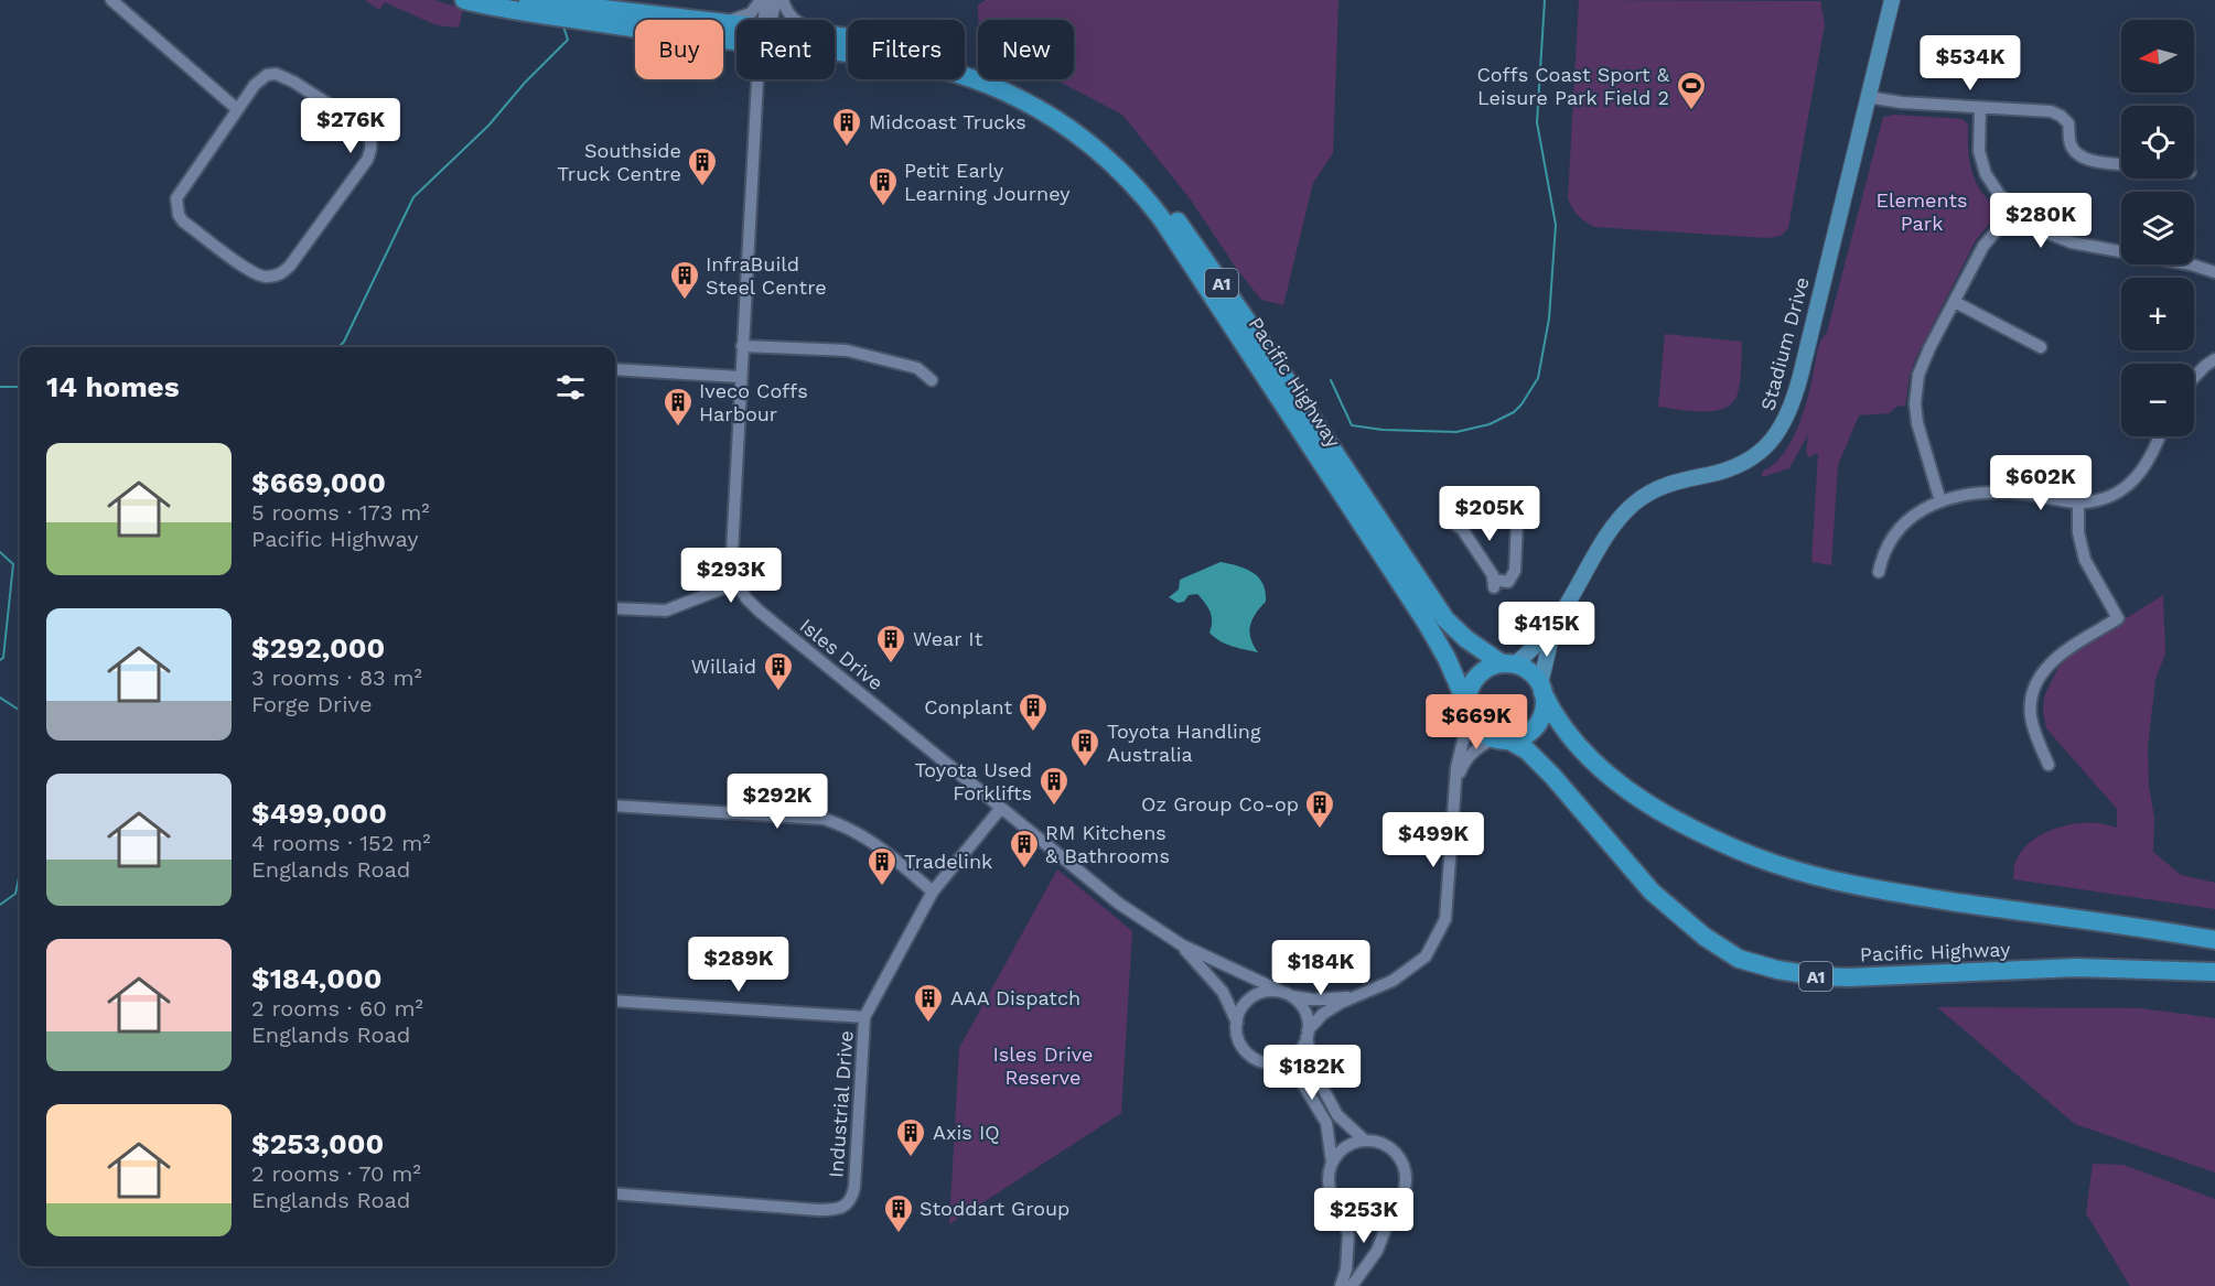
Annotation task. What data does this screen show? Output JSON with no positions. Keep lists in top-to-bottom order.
{
  "streets": {
    "highway": ["A1", "Pacific Highway"],
    "main road": ["Stadium Drive"],
    "street": ["Isles Drive", "Industrial Drive"]
  },
  "crossings": [
    ["A1", "Stadium Drive"],
    ["A1", "Pacific Highway"],
    ["Stadium Drive", "Pacific Highway"],
    ["Isles Drive", "Industrial Drive"]
  ],
  "parks": ["Elements Park", "Isles Drive Reserve"],
  "places": {
    "sports": ["Coffs Coast Sport & Leisure Park Field 2"],
    "building": [
      "Midcoast Trucks",
      "Southside Truck Centre",
      "Petit Early Learning Journey",
      "InfraBuild Steel Centre",
      "Iveco Coffs Harbour",
      "Wear It",
      "Willaid",
      "Conplant",
      "Toyota Handling Australia",
      "Toyota Used Forklifts",
      "Oz Group Co-op",
      "RM Kitchens & Bathrooms",
      "Tradelink",
      "AAA Dispatch",
      "Axis IQ",
      "Stoddart Group"
    ]
  },
  "north": "left",
  "page": {
    "map_buttons": ["+", "−"],
    "chip": [
      "Buy",
      "Rent",
      "Filters",
      "New"
    ],
    "price": [
      "$534K",
      "$276K",
      "$280K",
      "$602K",
      "$205K",
      "$293K",
      "$415K",
      "$669K",
      "$292K",
      "$499K",
      "$289K",
      "$184K",
      "$182K",
      "$253K"
    ],
    "heading": "14 homes",
    "list": [
      {
        "name": "$669,000",
        "note": "5 rooms · 173 m² · Pacific Highway"
      },
      {
        "name": "$292,000",
        "note": "3 rooms · 83 m² · Forge Drive"
      },
      {
        "name": "$499,000",
        "note": "4 rooms · 152 m² · Englands Road"
      },
      {
        "name": "$184,000",
        "note": "2 rooms · 60 m² · Englands Road"
      },
      {
        "name": "$253,000",
        "note": "2 rooms · 70 m² · Englands Road"
      }
    ]
  }
}
